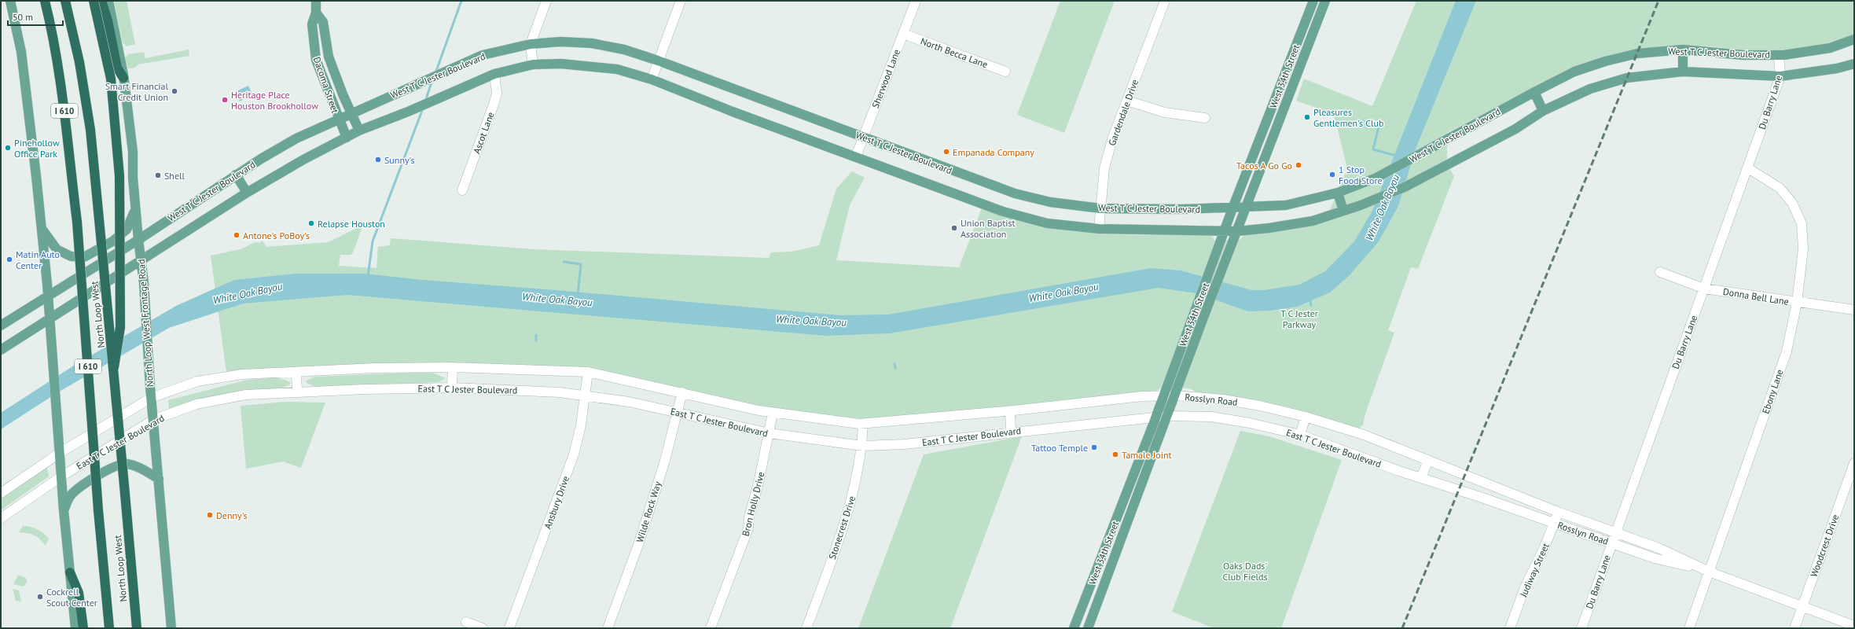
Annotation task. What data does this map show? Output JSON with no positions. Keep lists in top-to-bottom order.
{
  "streets": {
    "highway": ["I 610", "North Loop West"],
    "main road": [
      "West T C Jester Boulevard",
      "West 34th Street",
      "Dacoma Street",
      "North Loop West Frontage Road"
    ],
    "street": [
      "North Becca Lane",
      "Sherwood Lane",
      "Du Barry Lane",
      "Gardendale Drive",
      "Ascot Lane",
      "Donna Bell Lane",
      "East T C Jester Boulevard",
      "Ebony Lane",
      "Rosslyn Road",
      "Ansbury Drive",
      "Bron Holly Drive",
      "Wilde Rock Way",
      "Stonecrest Drive",
      "Woodcrest Drive",
      "Judiway Street"
    ]
  },
  "crossings": [
    ["North Becca Lane", "Sherwood Lane"],
    ["West T C Jester Boulevard", "West 34th Street"],
    ["West T C Jester Boulevard", "Sherwood Lane"],
    ["West T C Jester Boulevard", "Dacoma Street"],
    ["West T C Jester Boulevard", "Du Barry Lane"],
    ["West T C Jester Boulevard", "Gardendale Drive"],
    ["West T C Jester Boulevard", "North Loop West Frontage Road"],
    ["West 34th Street", "East T C Jester Boulevard"],
    ["West 34th Street", "Rosslyn Road"],
    ["Du Barry Lane", "Donna Bell Lane"],
    ["Du Barry Lane", "Ebony Lane"],
    ["Du Barry Lane", "Rosslyn Road"],
    ["Donna Bell Lane", "Ebony Lane"],
    ["North Loop West Frontage Road", "East T C Jester Boulevard"],
    ["East T C Jester Boulevard", "Rosslyn Road"],
    ["East T C Jester Boulevard", "Ansbury Drive"],
    ["East T C Jester Boulevard", "Bron Holly Drive"],
    ["East T C Jester Boulevard", "Wilde Rock Way"],
    ["East T C Jester Boulevard", "Stonecrest Drive"],
    ["Ebony Lane", "Rosslyn Road"],
    ["Rosslyn Road", "Woodcrest Drive"],
    ["Rosslyn Road", "Judiway Street"]
  ],
  "water": ["White Oak Bayou"],
  "parks": ["T C Jester Parkway", "Oaks Dads' Club Fields"],
  "places": [
    "Smart Financial Credit Union",
    "Heritage Place Houston Brookhollow",
    "Pleasures Gentlemen's Club",
    "Pinehollow Office Park",
    "Empanada Company",
    "Sunny's",
    "Tacos A Go Go",
    "1 Stop Food Store",
    "Shell",
    "Relapse Houston",
    "Union Baptist Association",
    "Antone's PoBoy's",
    "Matin Auto Center",
    "Tattoo Temple",
    "Tamale Joint",
    "Denny's",
    "Cockrell Scout Center"
  ],
  "scale_bar": "50 m"
}
